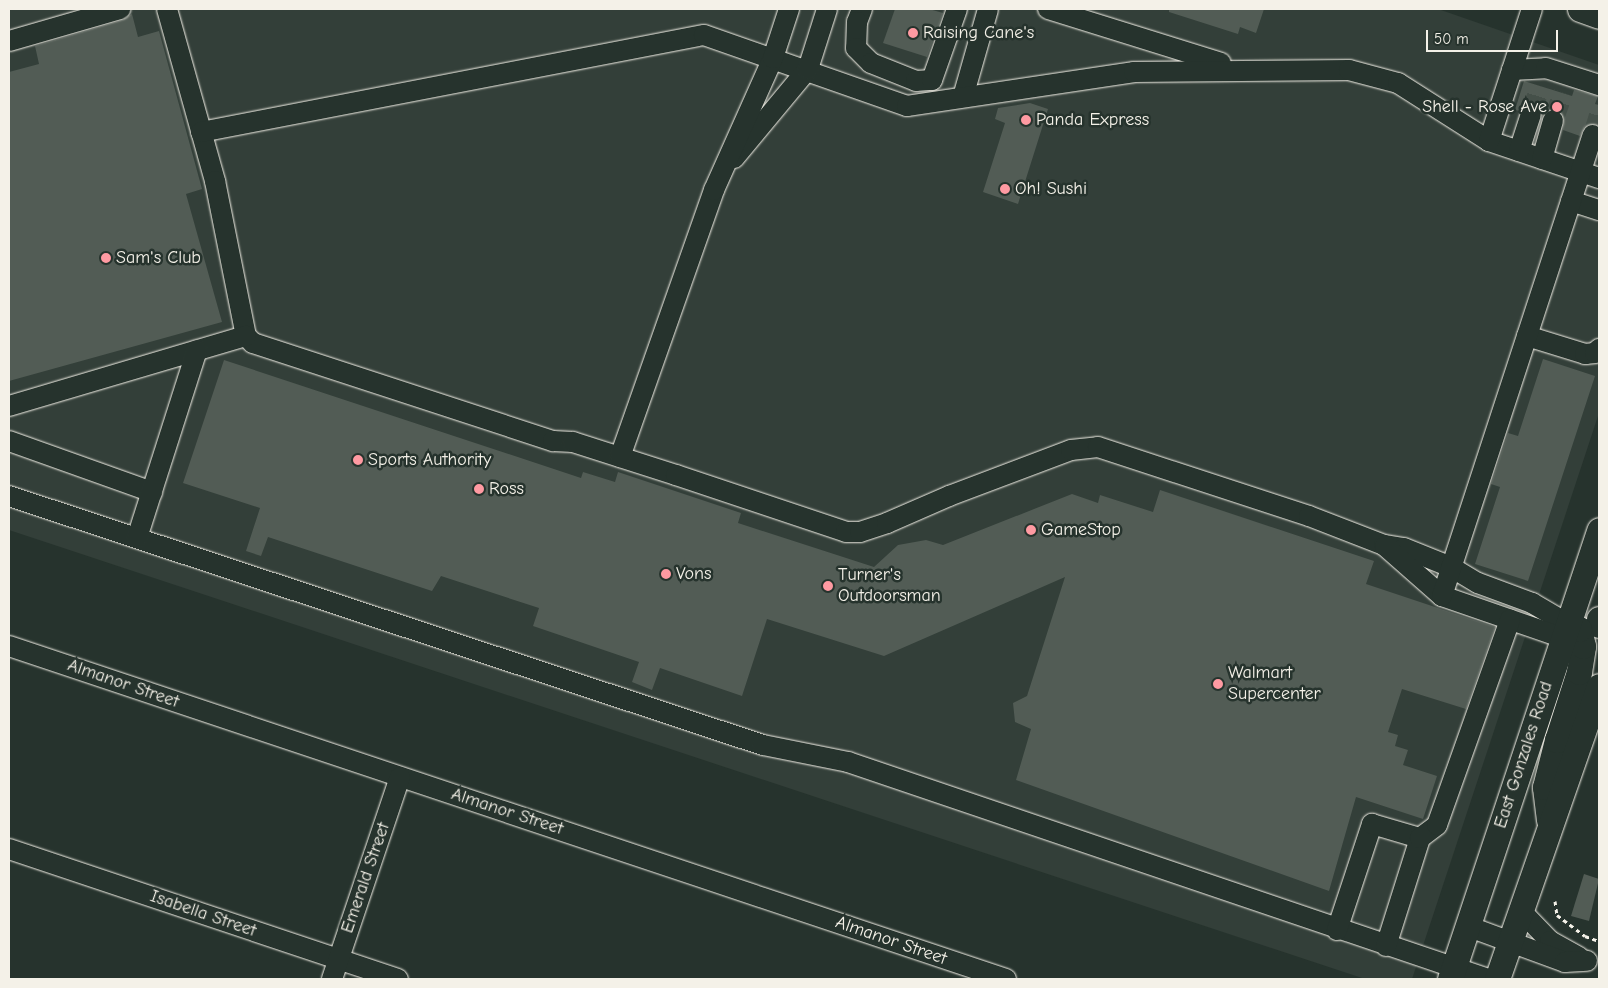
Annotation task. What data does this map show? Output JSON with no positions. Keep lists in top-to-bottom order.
{
  "streets": {
    "main road": ["East Gonzales Road"],
    "street": ["Almanor Street", "Emerald Street", "Isabella Street"]
  },
  "crossings": [
    ["Almanor Street", "Emerald Street"],
    ["Emerald Street", "Isabella Street"]
  ],
  "places": [
    "Raising Cane's",
    "Shell - Rose Ave",
    "Panda Express",
    "Oh! Sushi",
    "Sam's Club",
    "Sports Authority",
    "Ross",
    "GameStop",
    "Vons",
    "Turner's Outdoorsman",
    "Walmart Supercenter"
  ],
  "scale_bar": "50 m"
}
